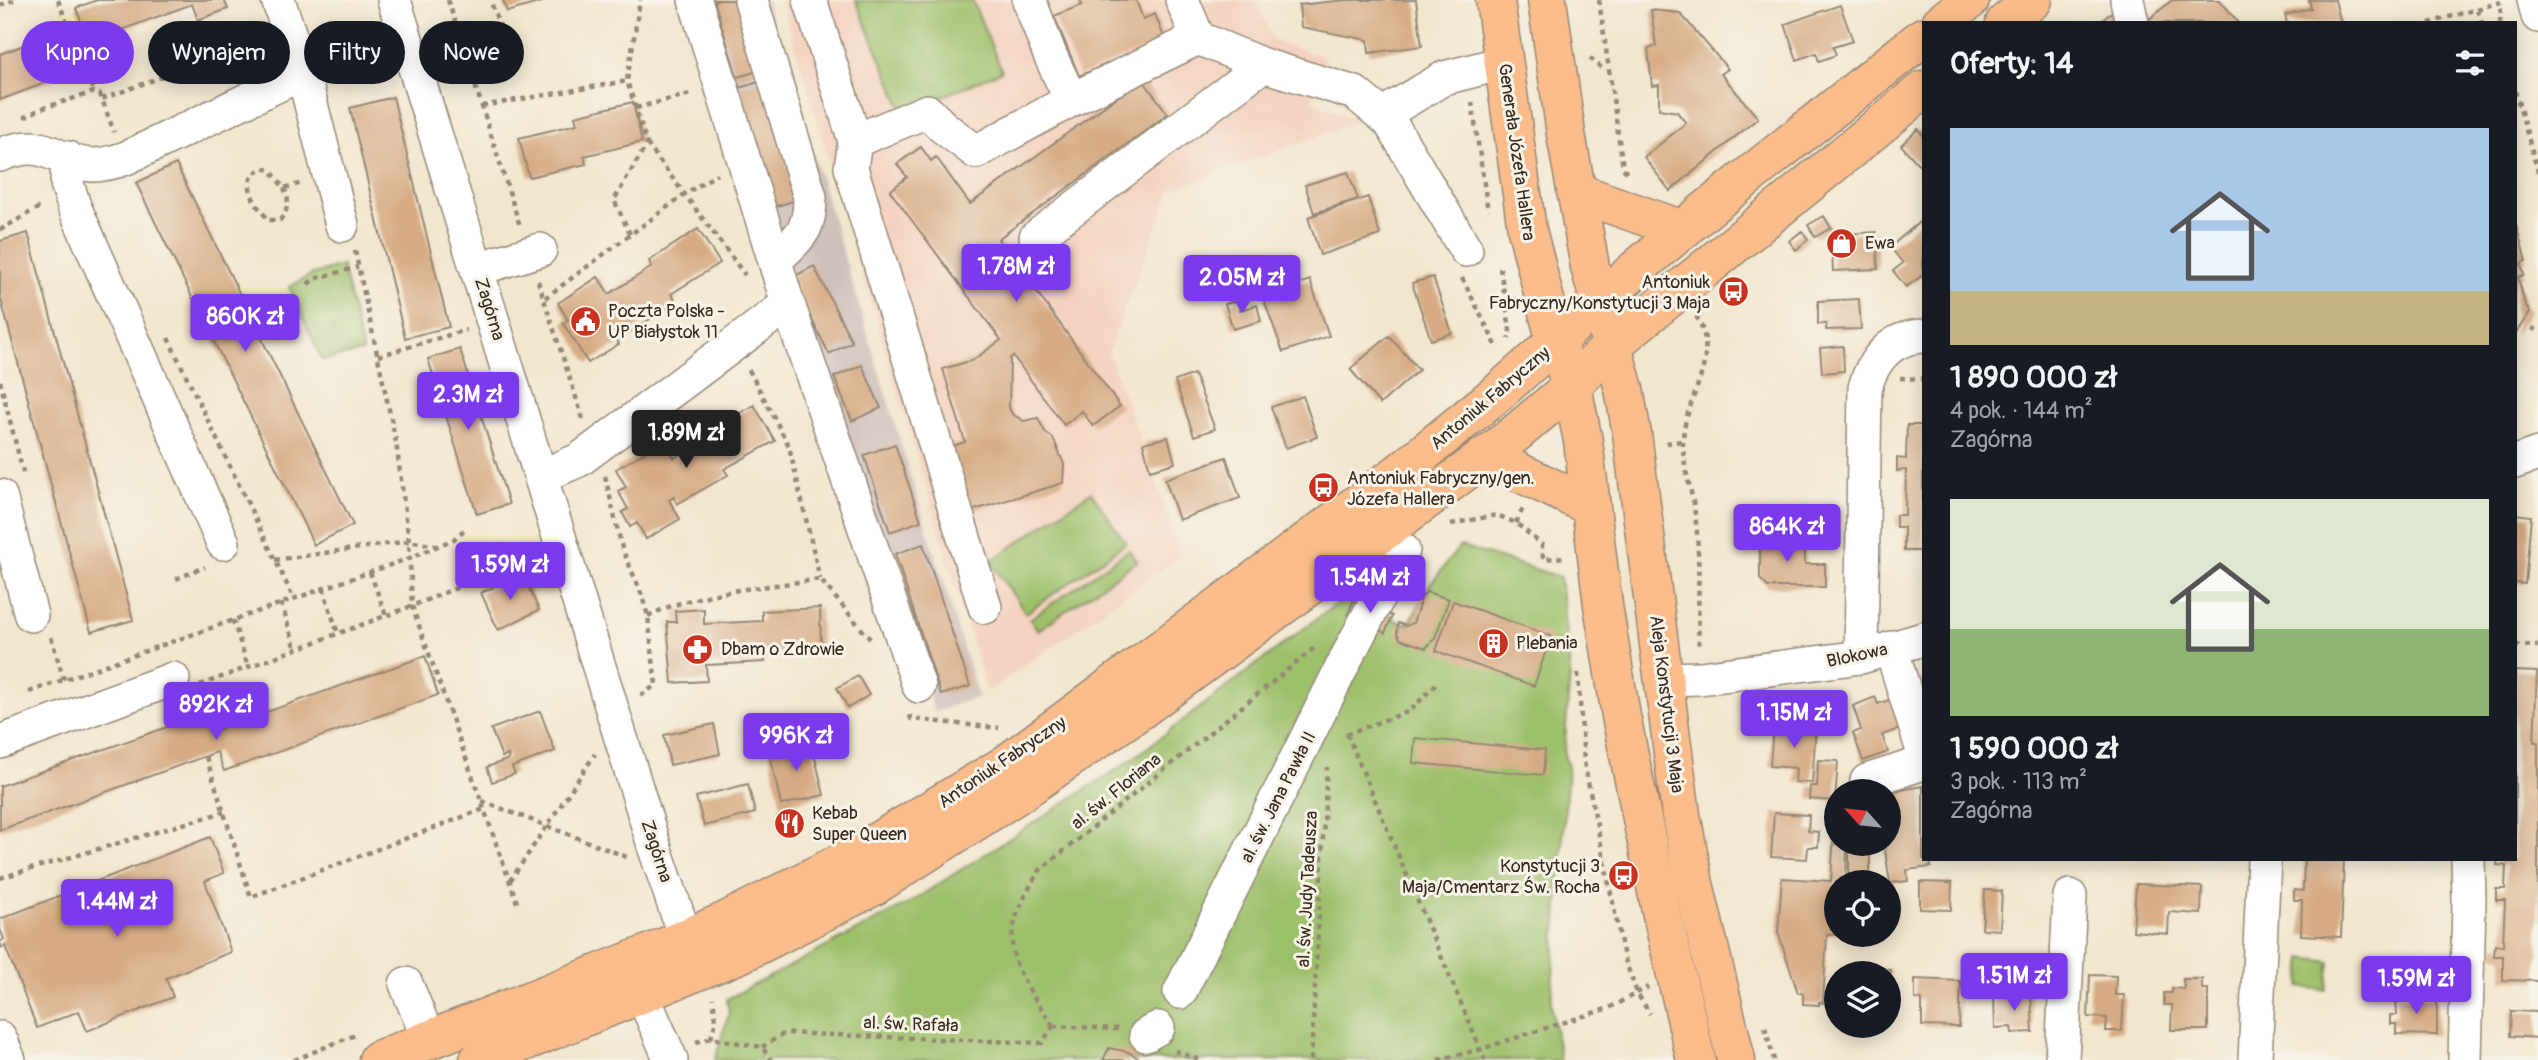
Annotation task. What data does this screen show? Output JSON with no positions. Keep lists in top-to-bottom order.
{
  "streets": {
    "main road": ["Generała Józefa Hallera", "Antoniuk Fabryczny", "Aleja Konstytucji 3 Maja"],
    "street": ["Zagórna", "Blokowa", "al. św. Jana Pawła II"],
    "path": ["al. św. Floriana", "al. św. Judy Tadeusza", "al. św. Rafała"]
  },
  "crossings": [
    ["Generała Józefa Hallera", "Antoniuk Fabryczny"],
    ["Zagórna", "Antoniuk Fabryczny"],
    ["Antoniuk Fabryczny", "Aleja Konstytucji 3 Maja"],
    ["Blokowa", "Aleja Konstytucji 3 Maja"],
    ["al. św. Floriana", "al. św. Jana Pawła II"],
    ["al. św. Floriana", "al. św. Rafała"],
    ["al. św. Jana Pawła II", "al. św. Judy Tadeusza"]
  ],
  "places": {
    "shop": ["Ewa"],
    "bus stop": ["Antoniuk Fabryczny/Konstytucji 3 Maja", "Antoniuk Fabryczny/gen. Józefa Hallera", "Konstytucji 3 Maja/Cmentarz Św. Rocha"],
    "public building": ["Poczta Polska - UP Białystok 11"],
    "building": ["Plebania"],
    "pharmacy": ["Dbam o Zdrowie"],
    "restaurant": ["Kebab Super Queen"]
  },
  "north": "top left",
  "page": {
    "chip": [
      "Kupno",
      "Wynajem",
      "Filtry",
      "Nowe"
    ],
    "heading": "Oferty: 14",
    "list": [
      {
        "name": "1 890 000 zł",
        "note": "4 pok. · 144 m² · Zagórna"
      },
      {
        "name": "1 590 000 zł",
        "note": "3 pok. · 113 m² · Zagórna"
      }
    ],
    "price": [
      "1.78M zł",
      "2.05M zł",
      "860K zł",
      "2.3M zł",
      "1.89M zł",
      "864K zł",
      "1.59M zł",
      "1.54M zł",
      "892K zł",
      "1.15M zł",
      "996K zł",
      "1.44M zł",
      "1.51M zł",
      "1.59M zł"
    ]
  }
}
